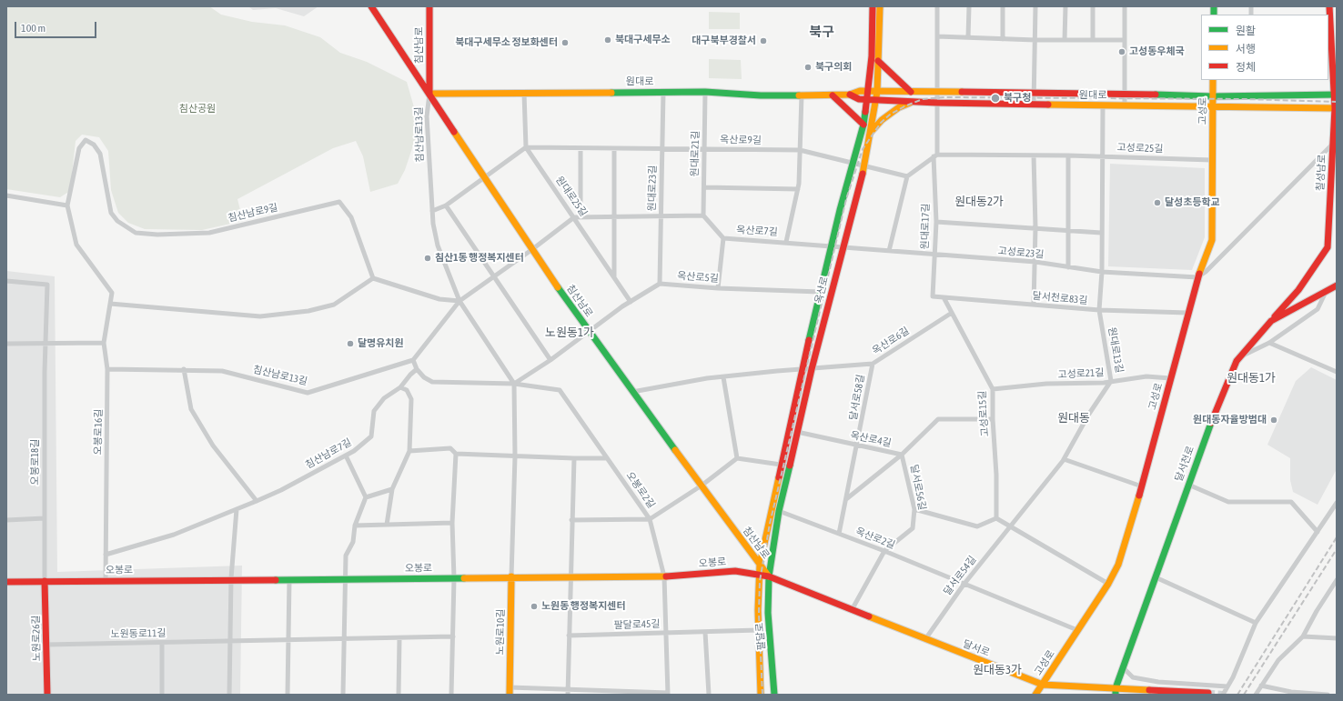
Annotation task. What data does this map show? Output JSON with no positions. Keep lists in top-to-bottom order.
{
  "streets": {
    "main road": [
      "침산남로",
      "원대로",
      "고성로",
      "칠성남로",
      "옥산로",
      "달서천로",
      "오봉로",
      "노원로10길",
      "팔달로",
      "노원로26길",
      "달서로"
    ],
    "street": [
      "침산남로13길",
      "옥산로9길",
      "고성로25길",
      "원대로21길",
      "원대로23길",
      "원대로25길",
      "침산남로9길",
      "원대로17길",
      "옥산로7길",
      "고성로23길",
      "옥산로5길",
      "달서천로83길",
      "옥산로6길",
      "원대로13길",
      "고성로21길",
      "달서로58길",
      "고성로15길",
      "오봉로16길",
      "옥산로4길",
      "침산남로7길",
      "오봉로18길",
      "달서로56길",
      "오봉로2길",
      "옥산로2길",
      "달서로54길",
      "팔달로45길",
      "노원동로11길"
    ]
  },
  "crossings": [
    ["침산남로", "원대로"],
    ["침산남로", "침산남로13길"],
    ["침산남로", "옥산로"],
    ["침산남로", "옥산로6길"],
    ["침산남로", "오봉로"],
    ["침산남로", "팔달로"],
    ["침산남로", "달서로"],
    ["원대로", "고성로"],
    ["원대로", "침산남로13길"],
    ["원대로", "원대로21길"],
    ["원대로", "칠성남로"],
    ["원대로", "원대로23길"],
    ["원대로", "옥산로"],
    ["원대로", "원대로13길"],
    ["고성로", "고성로25길"],
    ["고성로", "고성로23길"],
    ["고성로", "달서천로83길"],
    ["고성로", "고성로21길"],
    ["고성로", "옥산로2길"],
    ["고성로", "달서로"],
    ["침산남로13길", "오봉로16길"],
    ["침산남로13길", "오봉로2길"],
    ["옥산로9길", "원대로21길"],
    ["옥산로9길", "원대로23길"],
    ["옥산로9길", "원대로25길"],
    ["옥산로9길", "옥산로"],
    ["고성로25길", "원대로17길"],
    ["고성로25길", "원대로13길"],
    ["원대로21길", "옥산로7길"],
    ["칠성남로", "달서천로"],
    ["원대로23길", "옥산로5길"],
    ["침산남로9길", "오봉로16길"],
    ["원대로17길", "고성로23길"],
    ["원대로17길", "달서천로83길"],
    ["옥산로7길", "고성로23길"],
    ["옥산로7길", "옥산로"],
    ["고성로23길", "옥산로"],
    ["고성로23길", "원대로13길"],
    ["옥산로", "옥산로6길"],
    ["옥산로", "옥산로4길"],
    ["옥산로", "옥산로2길"],
    ["옥산로", "오봉로"],
    ["옥산로", "팔달로"],
    ["옥산로", "달서로"],
    ["달서천로83길", "원대로13길"],
    ["달서천로83길", "고성로15길"],
    ["옥산로6길", "달서로58길"],
    ["옥산로6길", "고성로15길"],
    ["원대로13길", "고성로21길"],
    ["원대로13길", "달서로54길"],
    ["고성로21길", "고성로15길"],
    ["달서로58길", "옥산로4길"],
    ["달서로58길", "옥산로2길"],
    ["고성로15길", "옥산로4길"],
    ["오봉로16길", "침산남로7길"],
    ["오봉로16길", "오봉로"],
    ["옥산로4길", "달서로56길"],
    ["오봉로18길", "오봉로"],
    ["오봉로18길", "노원로26길"],
    ["달서천로", "달서로"],
    ["달서로56길", "옥산로2길"],
    ["달서로56길", "달서로"],
    ["오봉로2길", "오봉로"],
    ["오봉로2길", "팔달로45길"],
    ["오봉로2길", "노원로10길"],
    ["옥산로2길", "달서로54길"],
    ["오봉로", "노원로10길"],
    ["오봉로", "팔달로"],
    ["오봉로", "노원로26길"],
    ["오봉로", "달서로"],
    ["달서로54길", "달서로"],
    ["노원동로11길", "노원로26길"],
    ["팔달로", "달서로"]
  ],
  "districts": [
    "북구",
    "원대동2가",
    "노원동1가",
    "원대동1가",
    "원대동",
    "원대동3가"
  ],
  "parks": ["침산공원"],
  "places": [
    "북대구세무소",
    "대구북부경찰서",
    "북대구세무소 정보화센터",
    "고성동우체국",
    "북구의회",
    "북구청",
    "달성초등학교",
    "침산1동 행정복지센터",
    "달명유치원",
    "원대동자율방범대",
    "노원동 행정복지센터"
  ],
  "legend": ["원활", "서행", "정체"],
  "scale_bar": "100 m"
}
